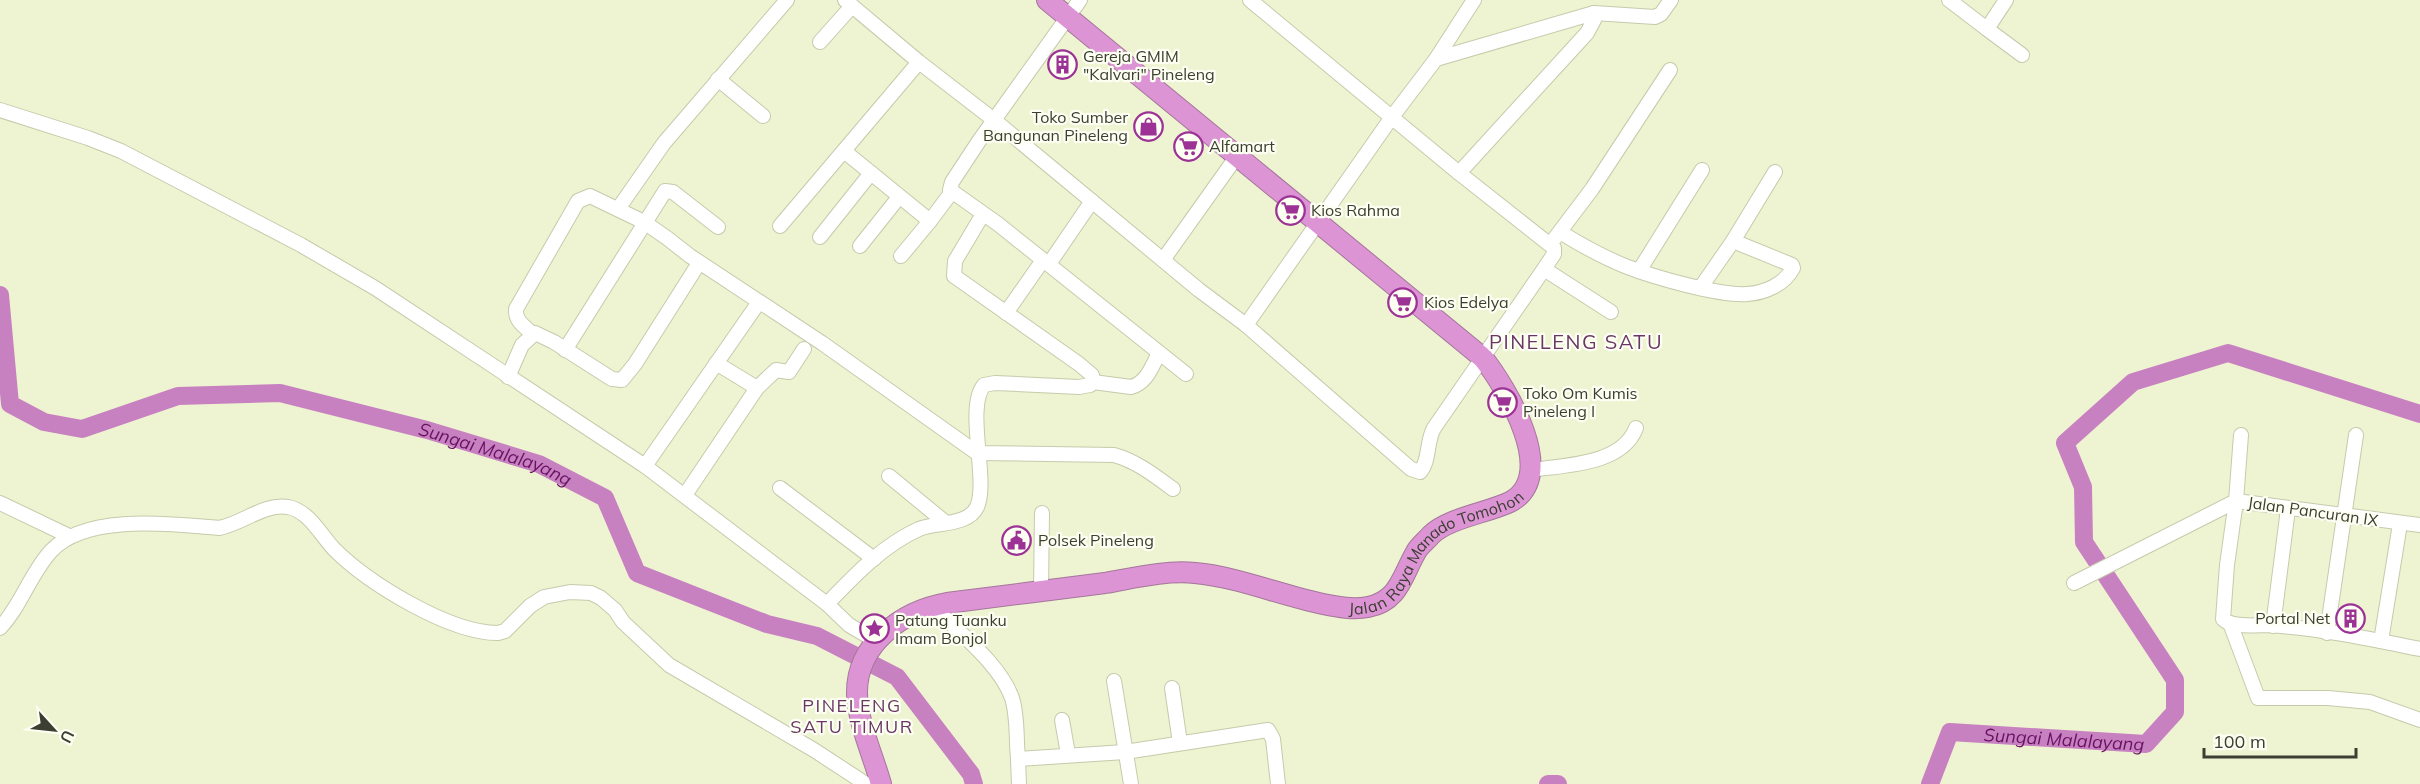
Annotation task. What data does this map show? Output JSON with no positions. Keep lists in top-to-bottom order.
{
  "streets": {
    "highway": ["Jalan Raya Manado Tomohon"],
    "street": ["Jalan Pancuran IX"]
  },
  "districts": ["PINELENG SATU", "PINELENG SATU TIMUR"],
  "water": ["Sungai Malalayang"],
  "places": {
    "building": ["Gereja GMIM \"Kalvari\" Pineleng", "Portal Net"],
    "shop": ["Toko Sumber Bangunan Pineleng"],
    "supermarket": [
      "Alfamart",
      "Kios Rahma",
      "Kios Edelya",
      "Toko Om Kumis Pineleng I"
    ],
    "public building": ["Polsek Pineleng"],
    "place": ["Patung Tuanku Imam Bonjol"]
  },
  "scale_bar": "100 m",
  "north": "bottom right"
}
